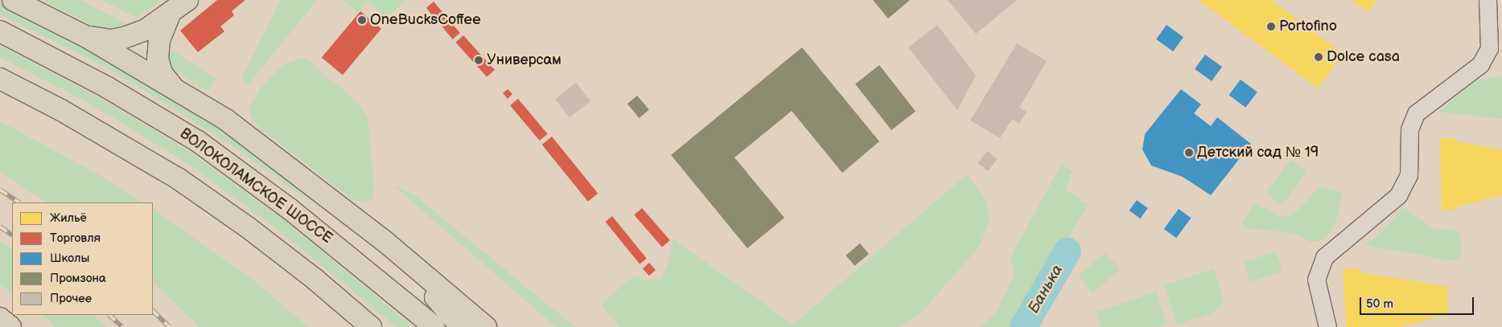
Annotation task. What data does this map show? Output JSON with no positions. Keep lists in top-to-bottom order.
{
  "streets": {
    "main road": ["ВОЛОКОЛАМСКОЕ ШОССЕ"]
  },
  "water": ["Банька"],
  "places": [
    "OneBucksCoffee",
    "Portofino",
    "Dolce casa",
    "Универсам",
    "Детский сад № 19"
  ],
  "legend": [
    "Жильё",
    "Торговля",
    "Школы",
    "Промзона",
    "Прочее"
  ],
  "scale_bar": "50 m"
}
